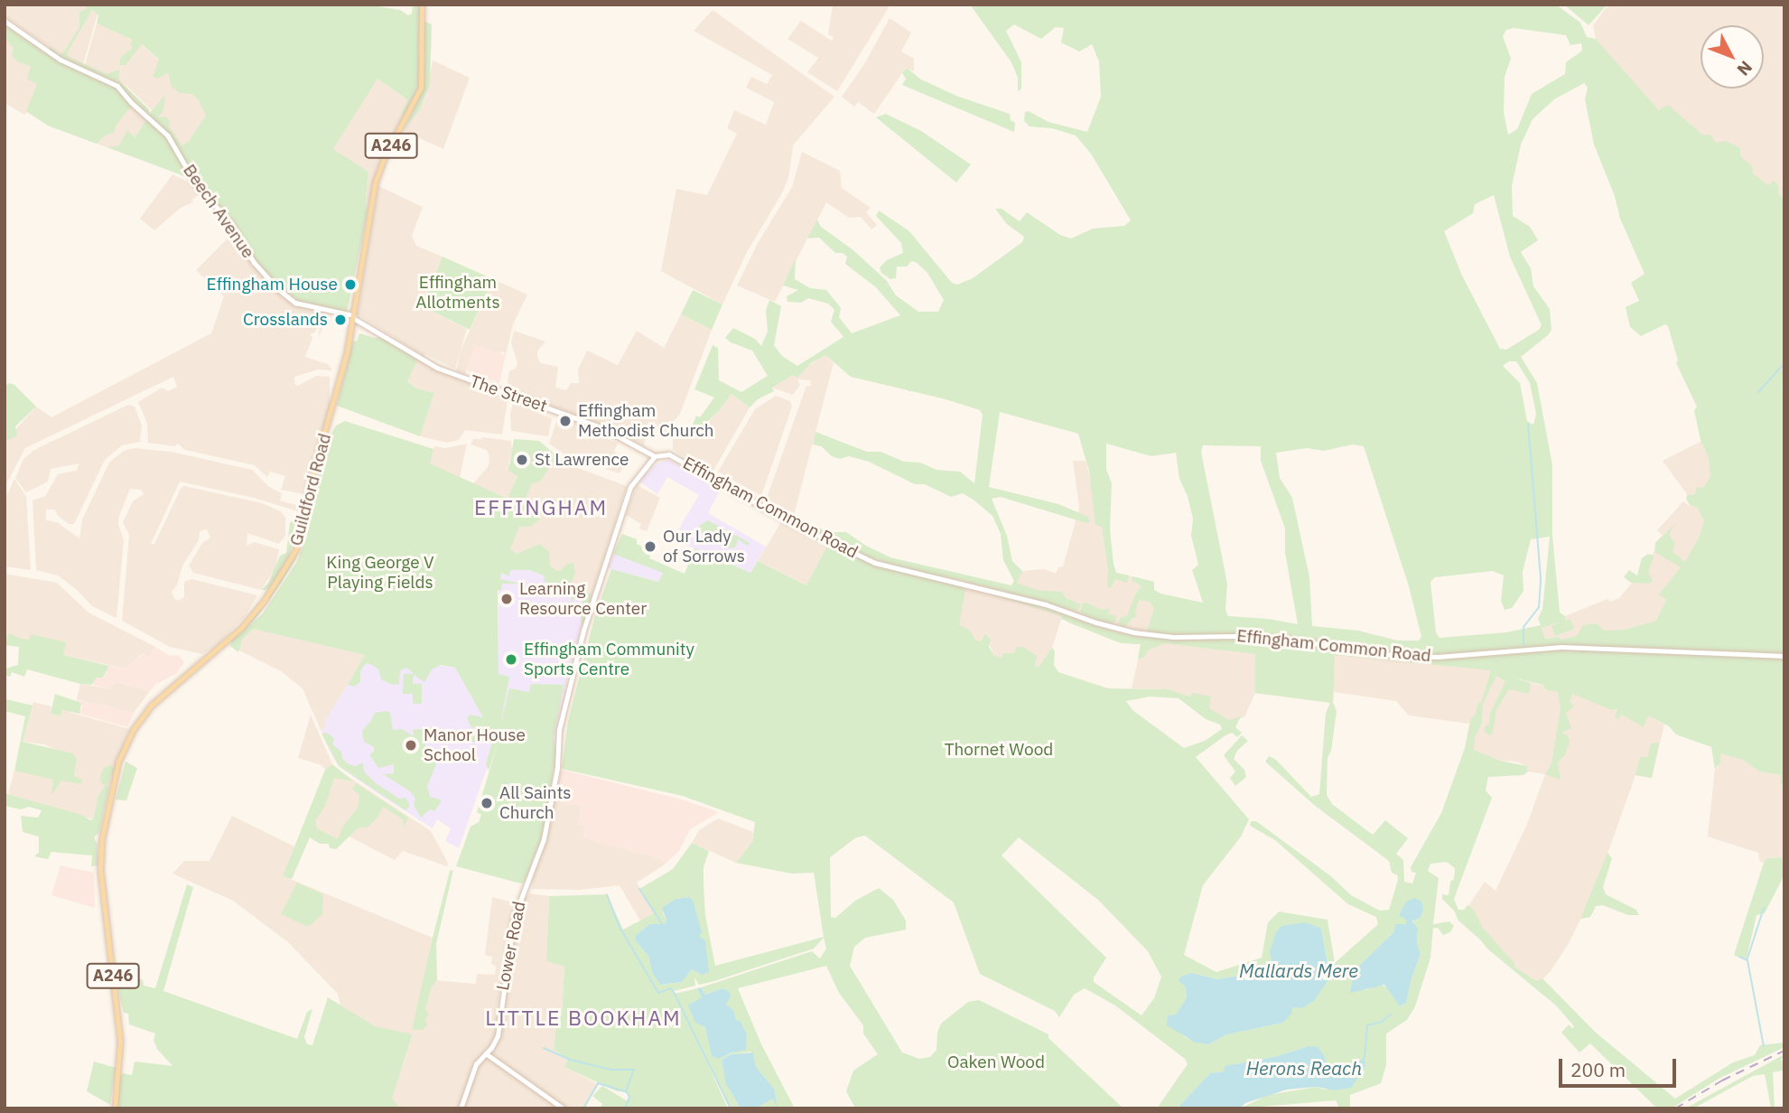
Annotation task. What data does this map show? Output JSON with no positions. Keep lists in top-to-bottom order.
{
  "streets": {
    "main road": ["A246", "Guildford Road"],
    "street": [
      "Beech Avenue",
      "The Street",
      "Effingham Common Road",
      "Lower Road"
    ]
  },
  "crossings": [
    ["Beech Avenue", "The Street"],
    ["Beech Avenue", "Guildford Road"],
    ["The Street", "Guildford Road"],
    ["The Street", "Effingham Common Road"],
    ["The Street", "Lower Road"],
    ["Effingham Common Road", "Lower Road"]
  ],
  "districts": ["EFFINGHAM", "LITTLE BOOKHAM"],
  "water": ["Mallards Mere", "Herons Reach"],
  "parks": [
    "Effingham Allotments",
    "King George V Playing Fields",
    "Thornet Wood",
    "Oaken Wood"
  ],
  "places": [
    "Effingham House",
    "Crosslands",
    "Effingham Methodist Church",
    "St Lawrence",
    "Our Lady of Sorrows",
    "Learning Resource Center",
    "Effingham Community Sports Centre",
    "Manor House School",
    "All Saints Church"
  ],
  "scale_bar": "200 m",
  "north": "bottom right"
}
